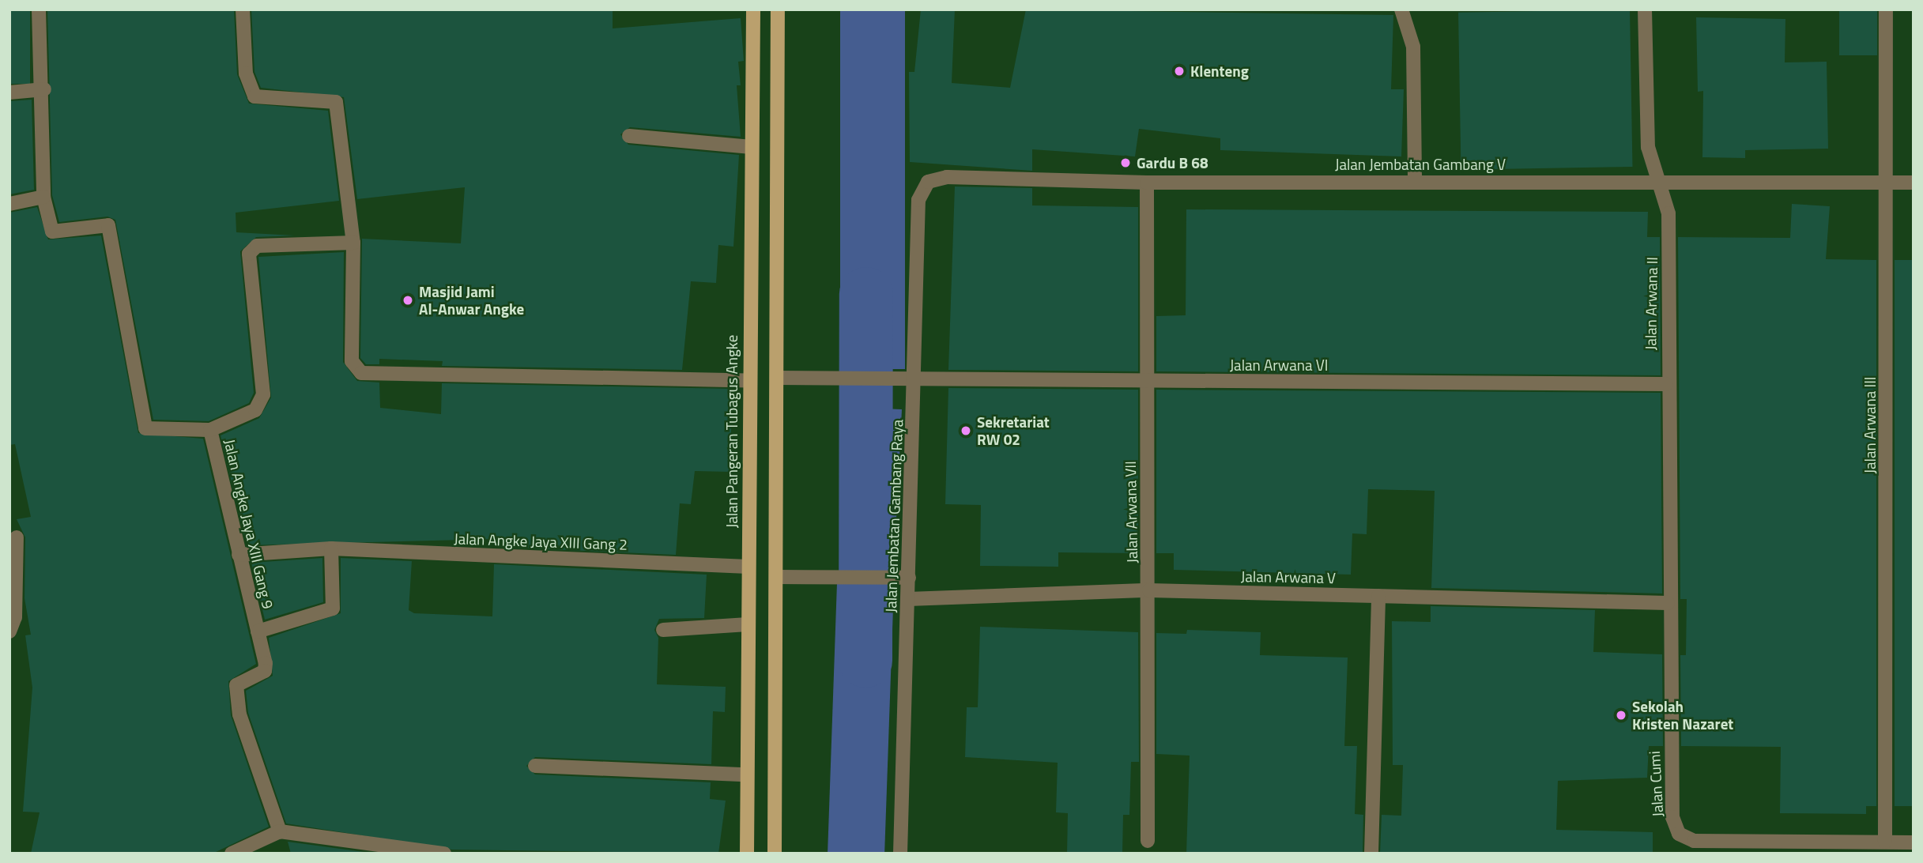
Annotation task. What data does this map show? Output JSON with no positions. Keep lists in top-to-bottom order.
{
  "streets": {
    "main road": ["Jalan Pangeran Tubagus Angke"],
    "street": [
      "Jalan Jembatan Gambang V",
      "Jalan Arwana II",
      "Jalan Arwana VI",
      "Jalan Arwana III",
      "Jalan Arwana VII",
      "Jalan Jembatan Gambang Raya",
      "Jalan Angke Jaya XIII Gang 9",
      "Jalan Angke Jaya XIII Gang 2",
      "Jalan Arwana V",
      "Jalan Cumi"
    ]
  },
  "crossings": [
    ["Jalan Jembatan Gambang V", "Jalan Arwana II"],
    ["Jalan Jembatan Gambang V", "Jalan Arwana III"],
    ["Jalan Jembatan Gambang V", "Jalan Arwana VII"],
    ["Jalan Jembatan Gambang V", "Jalan Jembatan Gambang Raya"],
    ["Jalan Arwana II", "Jalan Arwana VI"],
    ["Jalan Arwana II", "Jalan Arwana V"],
    ["Jalan Arwana II", "Jalan Cumi"],
    ["Jalan Arwana VI", "Jalan Arwana VII"],
    ["Jalan Arwana VI", "Jalan Jembatan Gambang Raya"],
    ["Jalan Pangeran Tubagus Angke", "Jalan Angke Jaya XIII Gang 2"],
    ["Jalan Arwana VII", "Jalan Arwana V"],
    ["Jalan Jembatan Gambang Raya", "Jalan Arwana V"],
    ["Jalan Angke Jaya XIII Gang 9", "Jalan Angke Jaya XIII Gang 2"],
    ["Jalan Arwana V", "Jalan Cumi"]
  ],
  "places": [
    "Klenteng",
    "Gardu B 68",
    "Masjid Jami Al-Anwar Angke",
    "Sekretariat RW 02",
    "Sekolah Kristen Nazaret"
  ]
}
